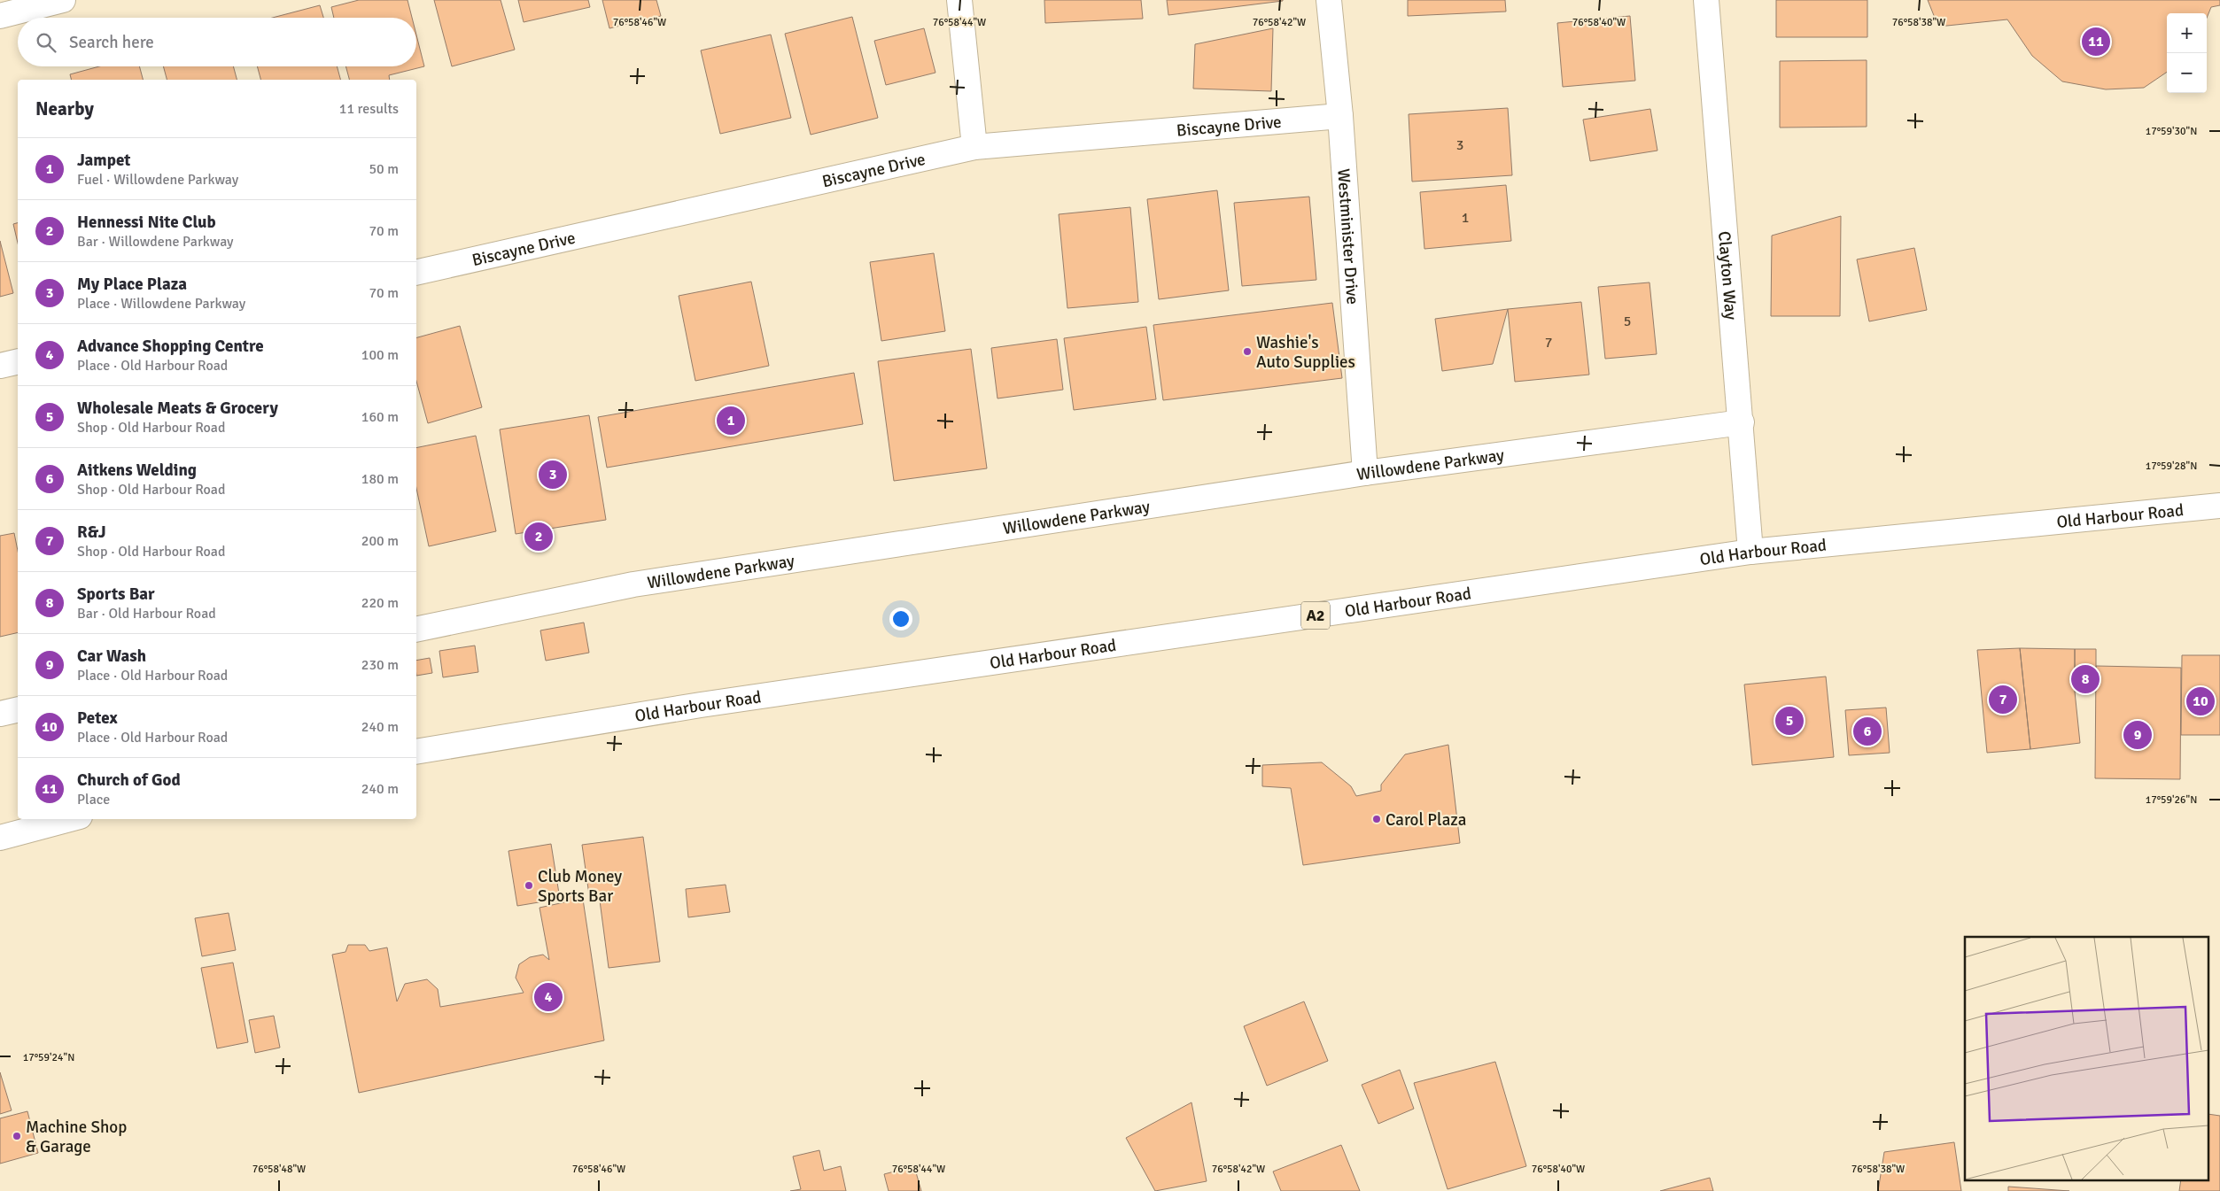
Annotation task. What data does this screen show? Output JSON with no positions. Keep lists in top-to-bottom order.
{
  "streets": {
    "street": [
      "Biscayne Drive",
      "Westminister Drive",
      "Clayton Way",
      "Willowdene Parkway",
      "Old Harbour Road",
      "A2"
    ]
  },
  "crossings": [
    ["Biscayne Drive", "Westminister Drive"],
    ["Westminister Drive", "Willowdene Parkway"],
    ["Clayton Way", "Willowdene Parkway"],
    ["Clayton Way", "Old Harbour Road"]
  ],
  "places": [
    "Washie's Auto Supplies",
    "Carol Plaza",
    "Club Money Sports Bar",
    "Machine Shop & Garage"
  ],
  "house_numbers": [
    "3",
    "1",
    "5",
    "7"
  ],
  "page": {
    "map_buttons": ["+", "−"],
    "search": "Search here",
    "pins": [
      "11",
      "1",
      "3",
      "2",
      "8",
      "7",
      "10",
      "5",
      "6",
      "9",
      "4"
    ],
    "heading": ["Nearby", "11 results"],
    "list": [
      {
        "mark": "1",
        "name": "Jampet",
        "note": "Fuel · Willowdene Parkway",
        "value": "50 m"
      },
      {
        "mark": "2",
        "name": "Hennessi Nite Club",
        "note": "Bar · Willowdene Parkway",
        "value": "70 m"
      },
      {
        "mark": "3",
        "name": "My Place Plaza",
        "note": "Place · Willowdene Parkway",
        "value": "70 m"
      },
      {
        "mark": "4",
        "name": "Advance Shopping Centre",
        "note": "Place · Old Harbour Road",
        "value": "100 m"
      },
      {
        "mark": "5",
        "name": "Wholesale Meats & Grocery",
        "note": "Shop · Old Harbour Road",
        "value": "160 m"
      },
      {
        "mark": "6",
        "name": "Aitkens Welding",
        "note": "Shop · Old Harbour Road",
        "value": "180 m"
      },
      {
        "mark": "7",
        "name": "R&J",
        "note": "Shop · Old Harbour Road",
        "value": "200 m"
      },
      {
        "mark": "8",
        "name": "Sports Bar",
        "note": "Bar · Old Harbour Road",
        "value": "220 m"
      },
      {
        "mark": "9",
        "name": "Car Wash",
        "note": "Place · Old Harbour Road",
        "value": "230 m"
      },
      {
        "mark": "10",
        "name": "Petex",
        "note": "Place · Old Harbour Road",
        "value": "240 m"
      },
      {
        "mark": "11",
        "name": "Church of God",
        "note": "Place",
        "value": "240 m"
      }
    ]
  },
  "coordinates": [
    "76°58'46\"W",
    "76°58'44\"W",
    "76°58'42\"W",
    "76°58'40\"W",
    "76°58'38\"W",
    "17°59'30\"N",
    "17°59'28\"N",
    "17°59'26\"N",
    "17°59'24\"N",
    "76°58'48\"W"
  ]
}
